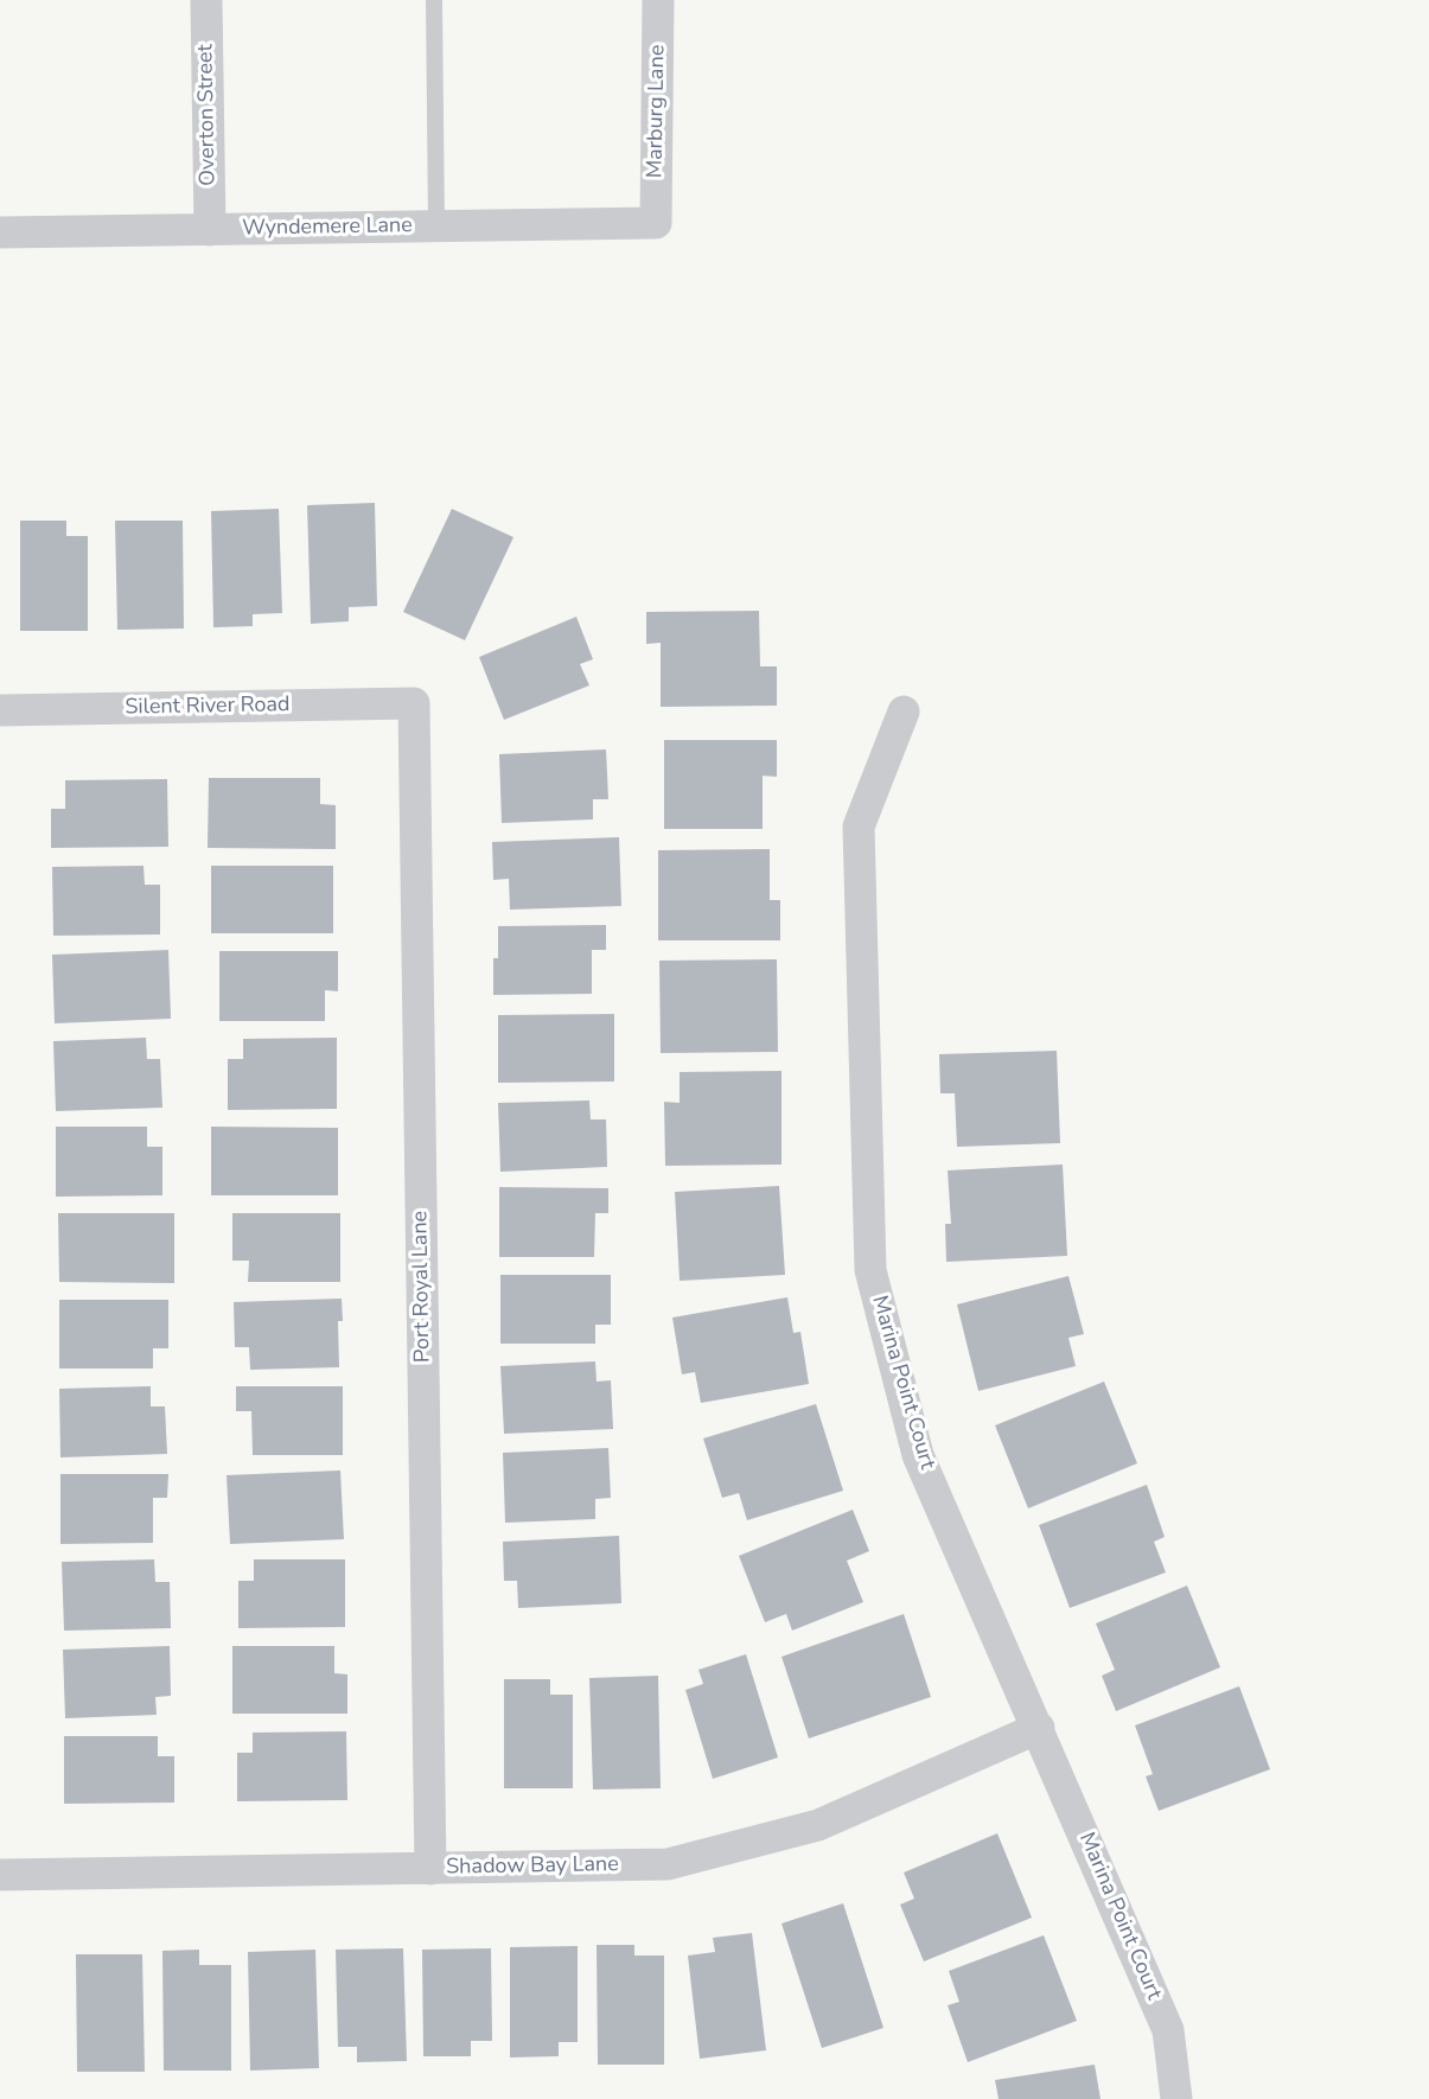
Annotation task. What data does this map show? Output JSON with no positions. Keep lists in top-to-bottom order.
{
  "streets": {
    "street": [
      "Marburg Lane",
      "Overton Street",
      "Wyndemere Lane",
      "Silent River Road",
      "Port Royal Lane",
      "Marina Point Court",
      "Shadow Bay Lane"
    ]
  },
  "crossings": [
    ["Marburg Lane", "Wyndemere Lane"],
    ["Overton Street", "Wyndemere Lane"],
    ["Silent River Road", "Port Royal Lane"],
    ["Port Royal Lane", "Shadow Bay Lane"],
    ["Marina Point Court", "Shadow Bay Lane"]
  ]
}
